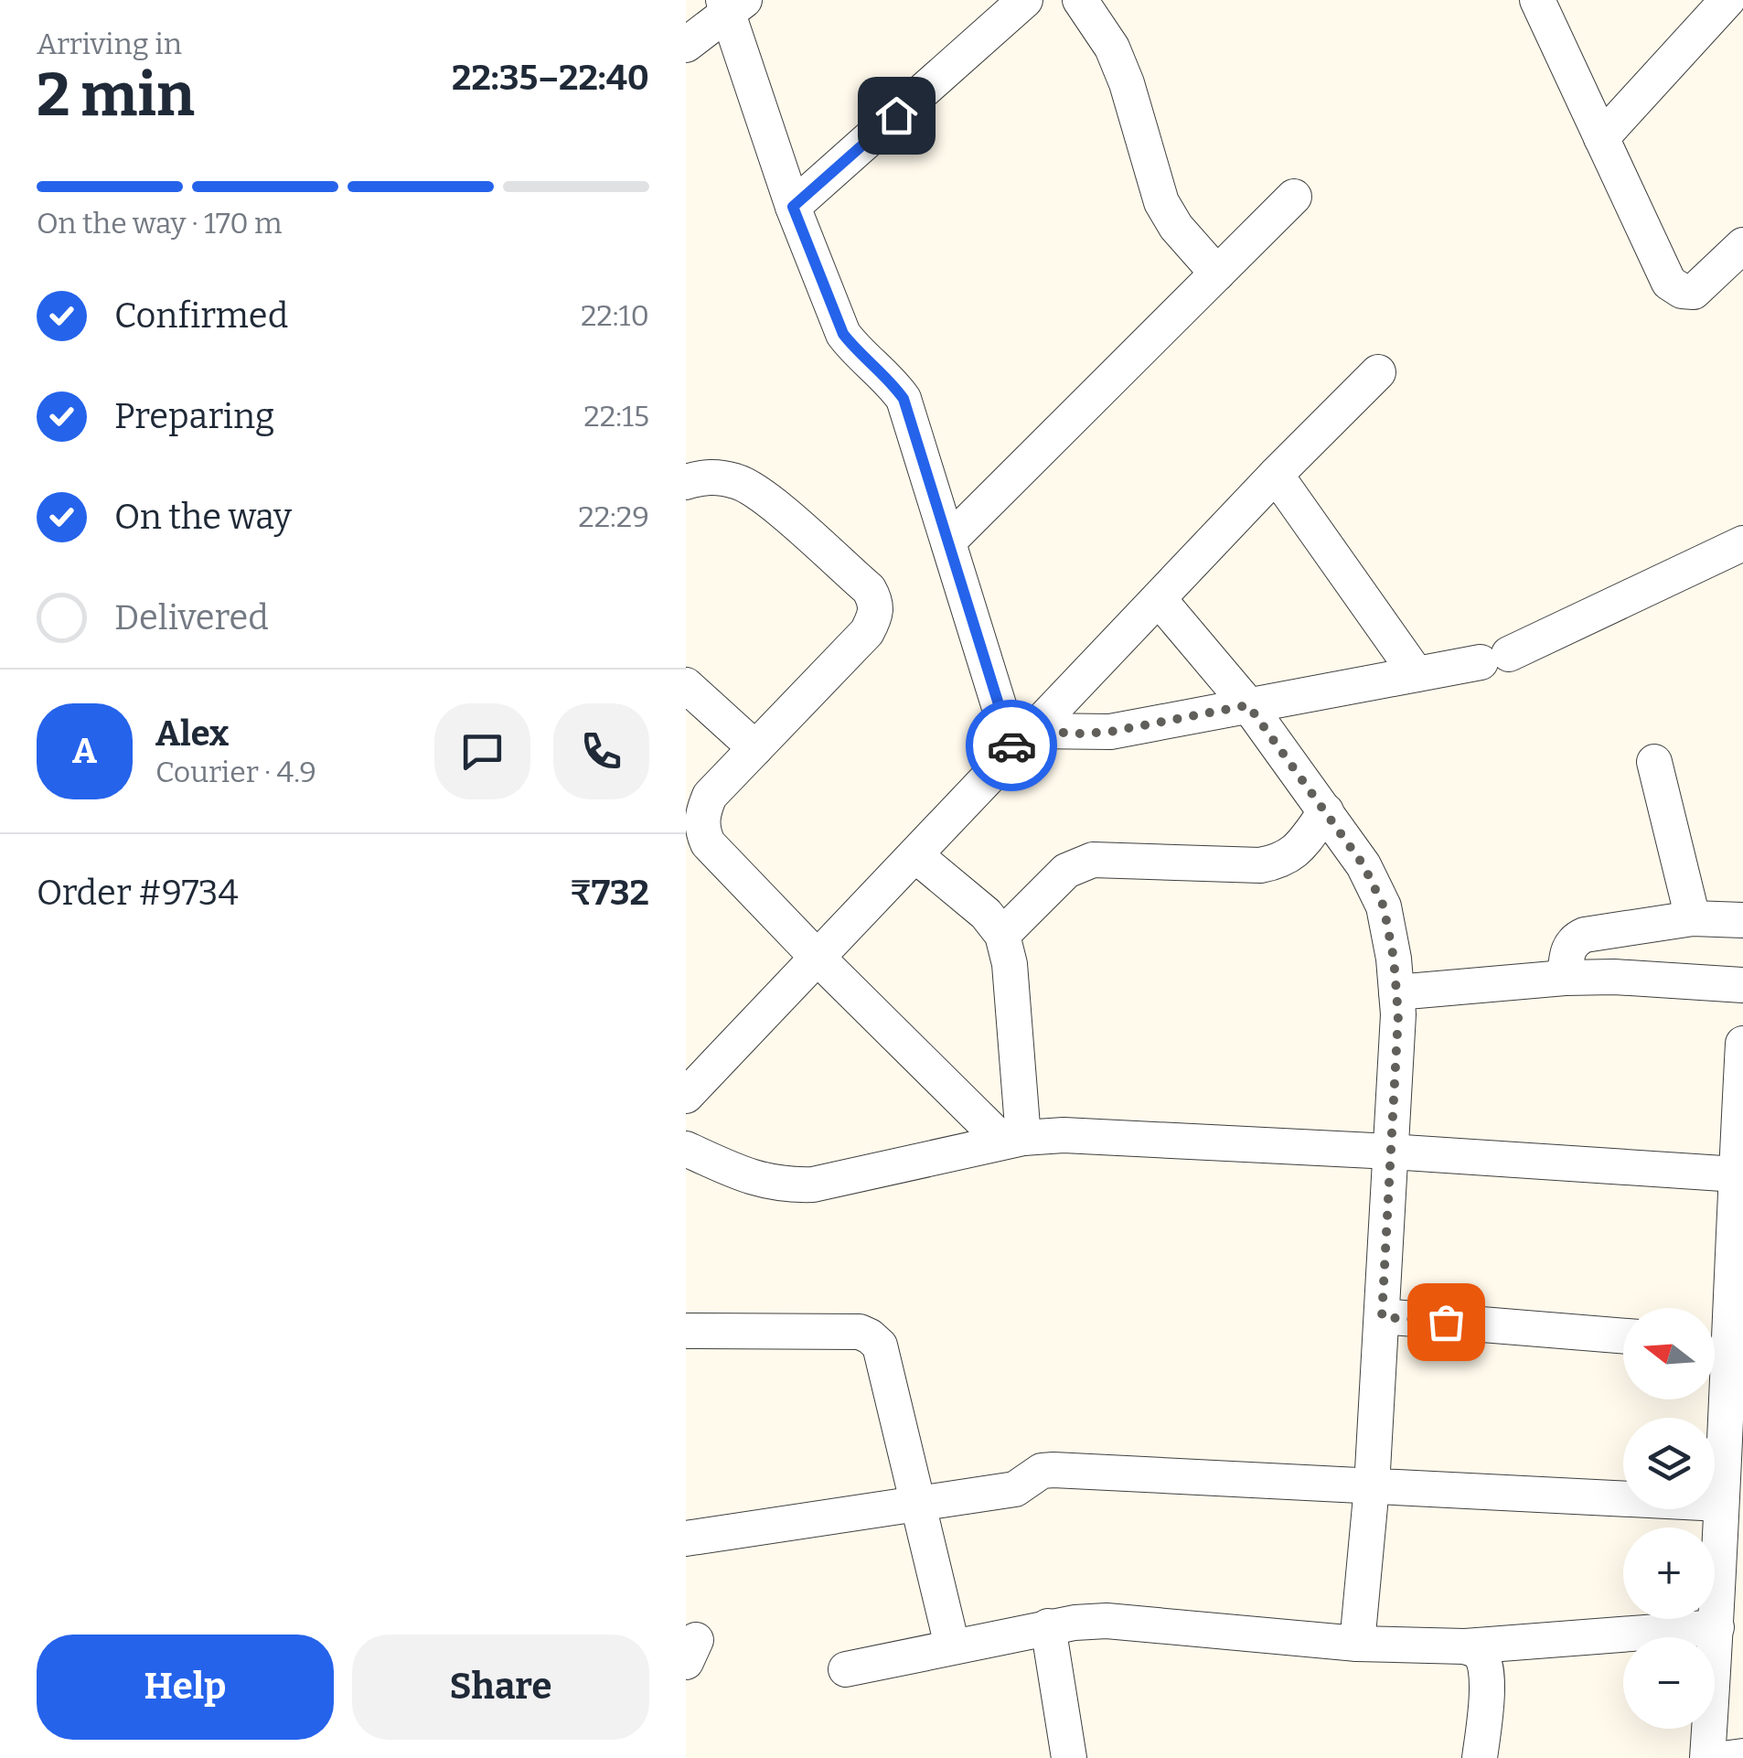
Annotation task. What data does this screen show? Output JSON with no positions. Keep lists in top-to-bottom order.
{
  "north": "left",
  "page": {
    "heading": ["2 min", "Arriving in", "22:35–22:40"],
    "panel": [
      "Alex",
      "Courier · 4.9",
      "Order #9734",
      "₹732"
    ],
    "bar": "On the way · 170 m",
    "list": [
      ["Confirmed", "22:10"],
      ["Preparing", "22:15"],
      ["On the way", "22:29"],
      "Delivered"
    ],
    "round": "A",
    "map_buttons": ["+", "−"],
    "buttons": ["Help", "Share"]
  }
}
